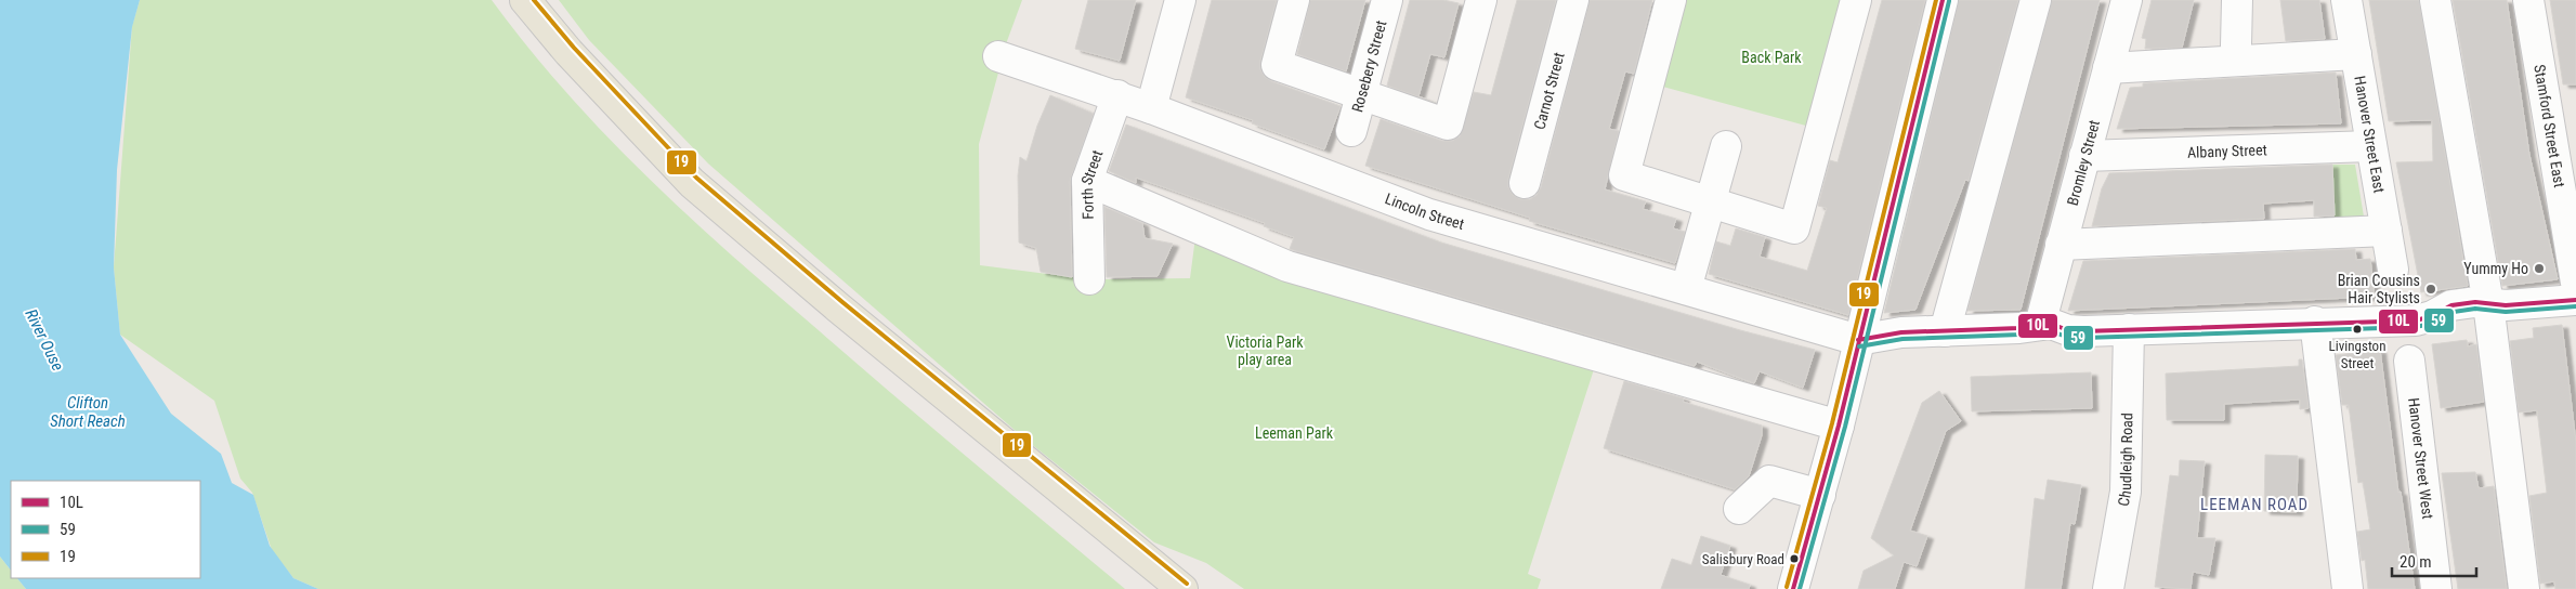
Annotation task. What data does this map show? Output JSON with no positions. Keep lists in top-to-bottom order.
{
  "streets": {
    "street": [
      "Rosebery Street",
      "Carnot Street",
      "Stamford Street East",
      "Hanover Street East",
      "Albany Street",
      "Bromley Street",
      "Forth Street",
      "Lincoln Street",
      "Hanover Street West",
      "Chudleigh Road"
    ]
  },
  "crossings": [
    ["Hanover Street East", "Albany Street"],
    ["Albany Street", "Bromley Street"],
    ["Forth Street", "Lincoln Street"]
  ],
  "districts": ["LEEMAN ROAD"],
  "water": ["River Ouse", "Clifton Short Reach"],
  "parks": ["Back Park", "Victoria Park play area", "Leeman Park"],
  "places": [
    "Yummy Ho",
    "Brian Cousins Hair Stylists",
    "Livingston Street",
    "Salisbury Road"
  ],
  "lines": ["transit line 10L", "transit line 19", "transit line 59"],
  "legend": ["10L", "59", "19"],
  "scale_bar": "20 m"
}
